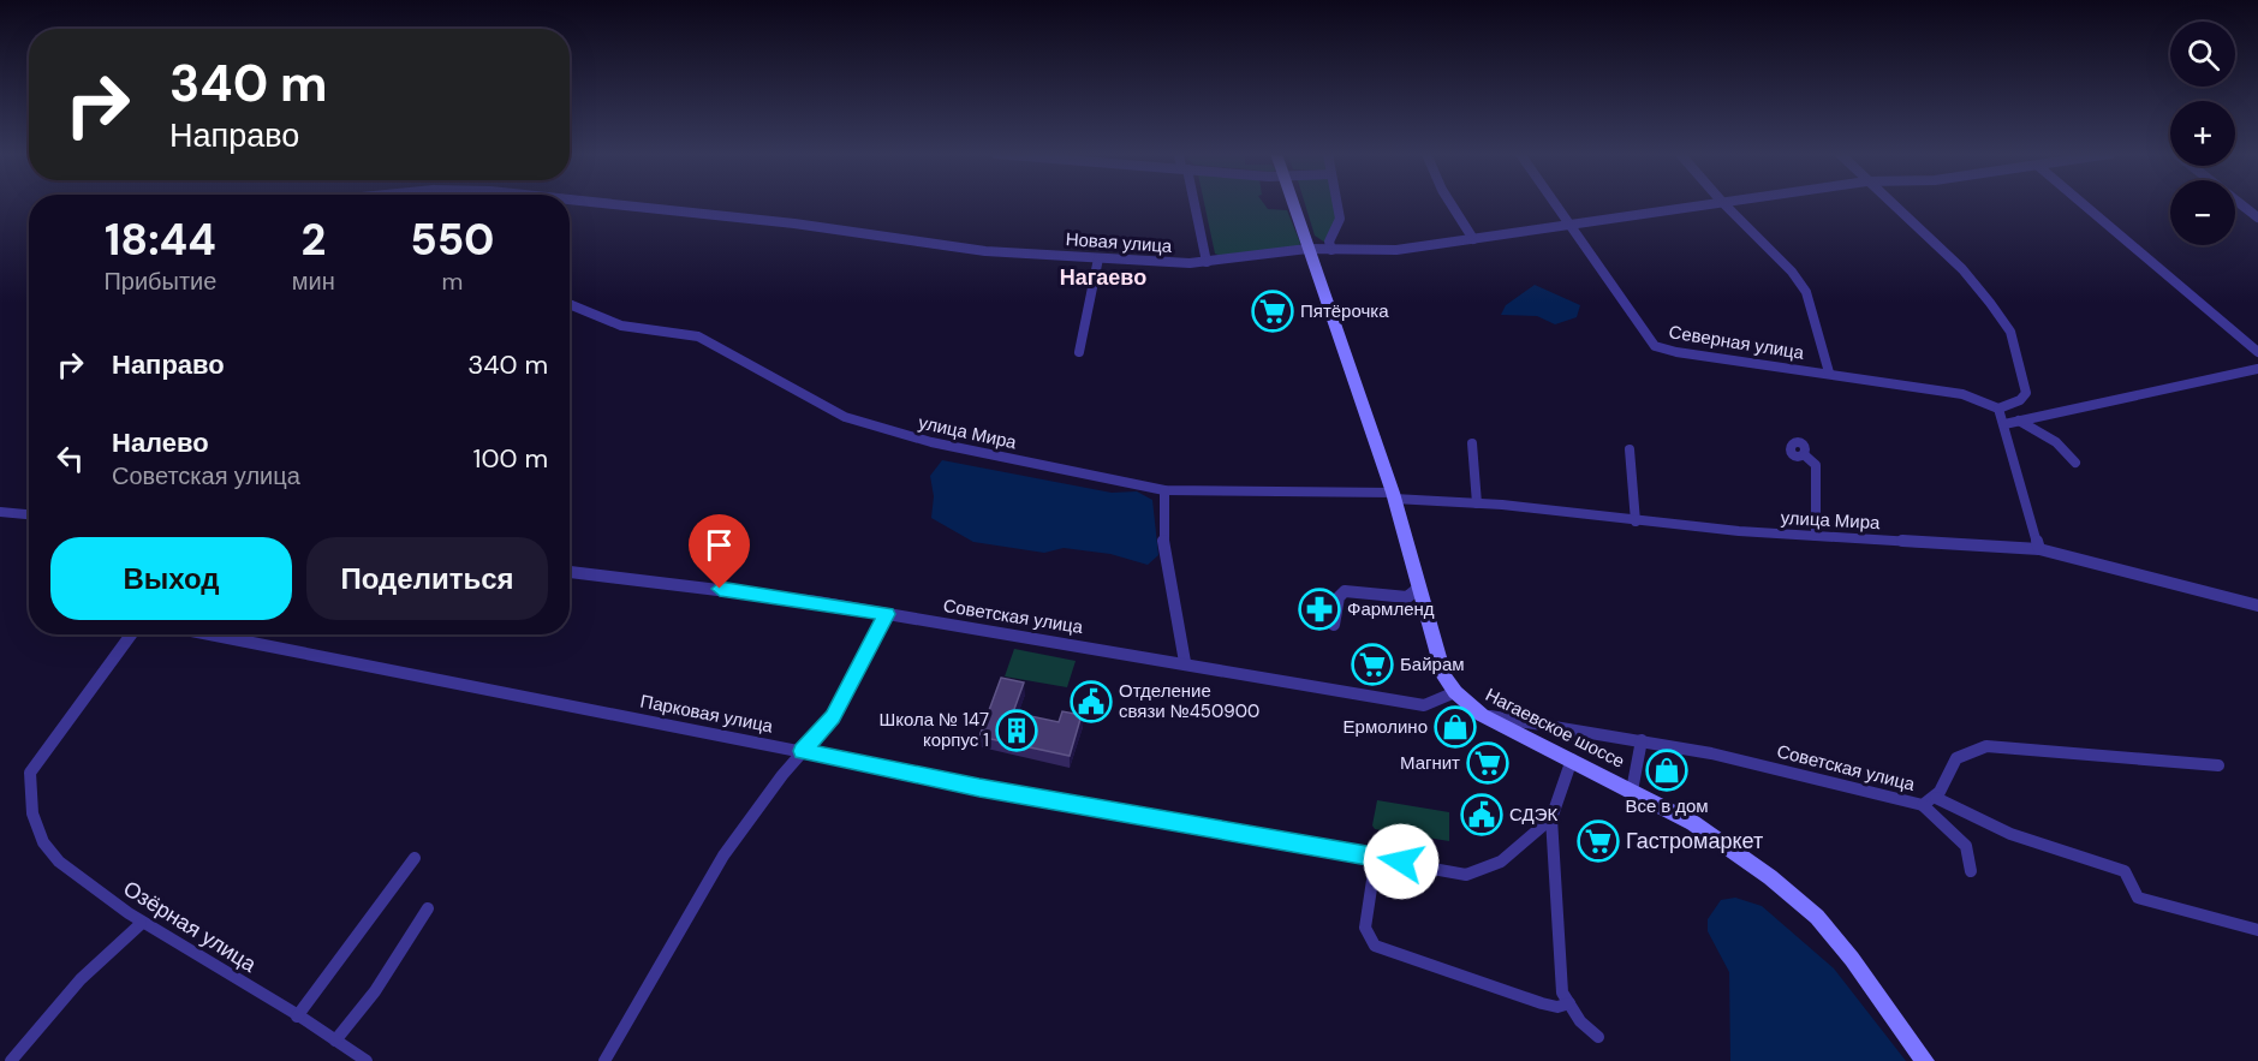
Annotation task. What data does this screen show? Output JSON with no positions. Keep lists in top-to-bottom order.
{
  "streets": {
    "street": [
      "Новая улица",
      "Северная улица",
      "улица Мира",
      "Советская улица",
      "Парковая улица",
      "Нагаевское шоссе",
      "Озёрная улица"
    ]
  },
  "crossings": [
    ["Новая улица", "Северная улица"],
    ["Новая улица", "Нагаевское шоссе"],
    ["улица Мира", "Нагаевское шоссе"],
    ["Советская улица", "Нагаевское шоссе"]
  ],
  "districts": ["Нагаево"],
  "places": {
    "supermarket": [
      "Пятёрочка",
      "Байрам",
      "Магнит",
      "Гастромаркет"
    ],
    "pharmacy": ["Фармленд"],
    "public building": ["Отделение связи №450900", "СДЭК"],
    "shop": ["Ермолино", "Все в дом"],
    "building": ["Школа № 147 корпус 1"]
  },
  "page": {
    "map_buttons": ["+", "−"],
    "turn": ["340 m", "Направо"],
    "eta": [
      "18:44",
      "Прибытие",
      "2",
      "мин",
      "550",
      "m"
    ],
    "list": [
      {
        "name": "Направо",
        "value": "340 m"
      },
      {
        "name": "Налево",
        "note": "Советская улица",
        "value": "100 m"
      }
    ],
    "buttons": ["Выход", "Поделиться"]
  }
}
